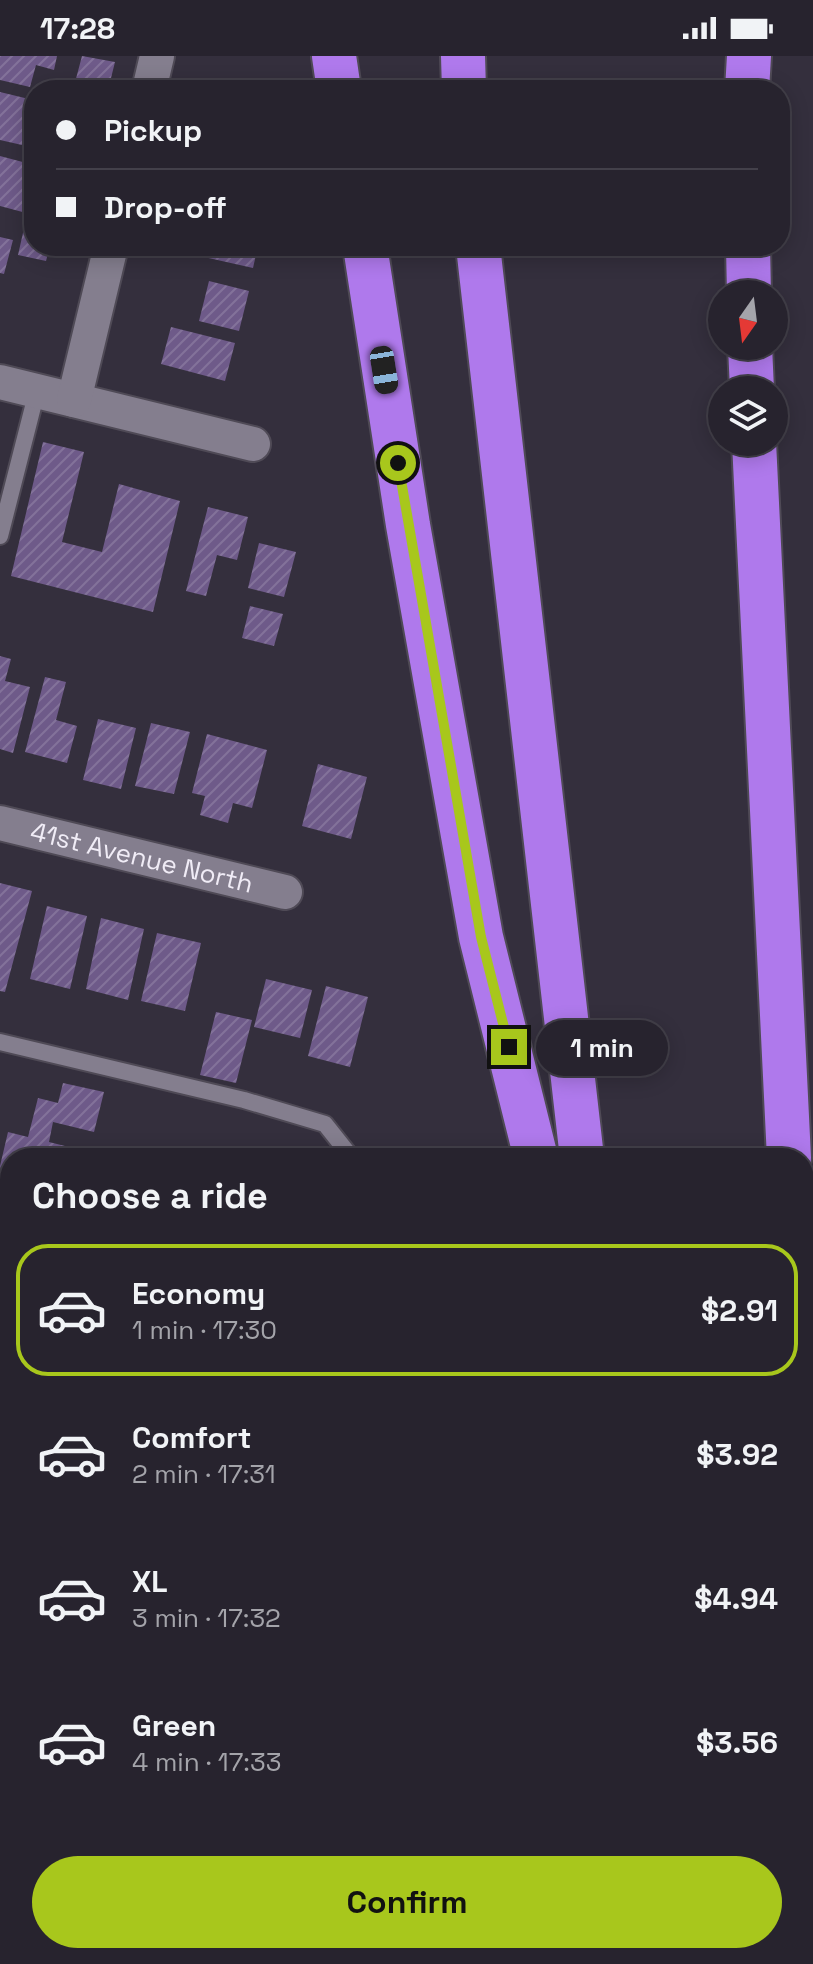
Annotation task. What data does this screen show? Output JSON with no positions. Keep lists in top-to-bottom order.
{
  "streets": {
    "street": ["41st Avenue North"]
  },
  "north": "bottom",
  "page": {
    "status": "17:28",
    "banner": ["Pickup", "Drop-off"],
    "bubble": "1 min",
    "heading": "Choose a ride",
    "list": [
      {
        "name": "Economy",
        "note": "1 min · 17:30",
        "value": "$2.91"
      },
      {
        "name": "Comfort",
        "note": "2 min · 17:31",
        "value": "$3.92"
      },
      {
        "name": "XL",
        "note": "3 min · 17:32",
        "value": "$4.94"
      },
      {
        "name": "Green",
        "note": "4 min · 17:33",
        "value": "$3.56"
      }
    ],
    "buttons": "Confirm"
  }
}
